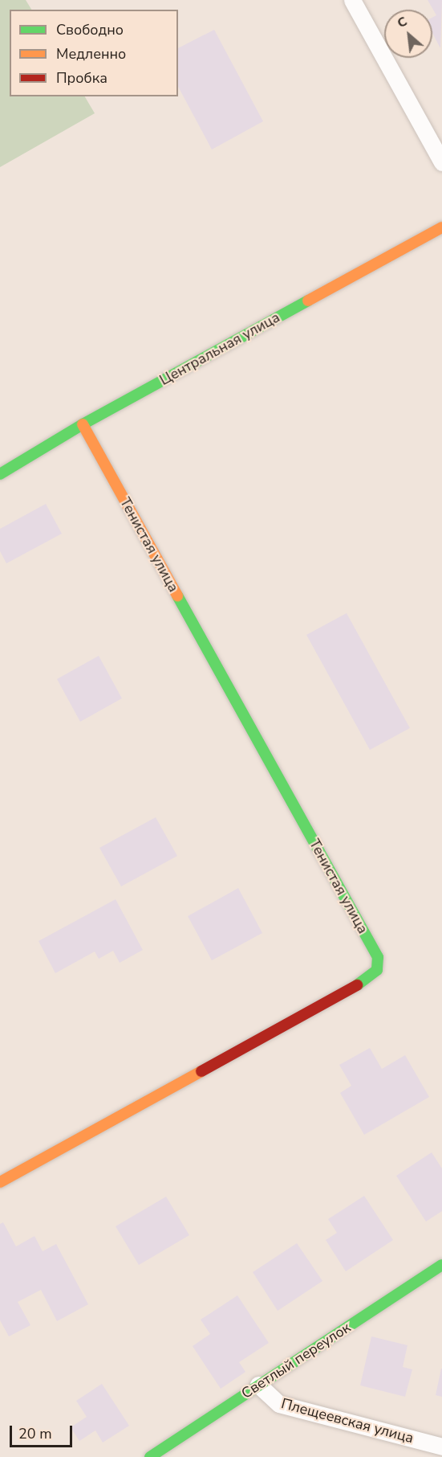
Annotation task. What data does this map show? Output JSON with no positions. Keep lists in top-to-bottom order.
{
  "streets": {
    "street": [
      "Центральная улица",
      "Тенистая улица",
      "Светлый переулок",
      "Плещеевская улица"
    ]
  },
  "crossings": [
    ["Центральная улица", "Тенистая улица"],
    ["Светлый переулок", "Плещеевская улица"]
  ],
  "legend": ["Свободно", "Медленно", "Пробка"],
  "scale_bar": "20 m",
  "north": "top left"
}
